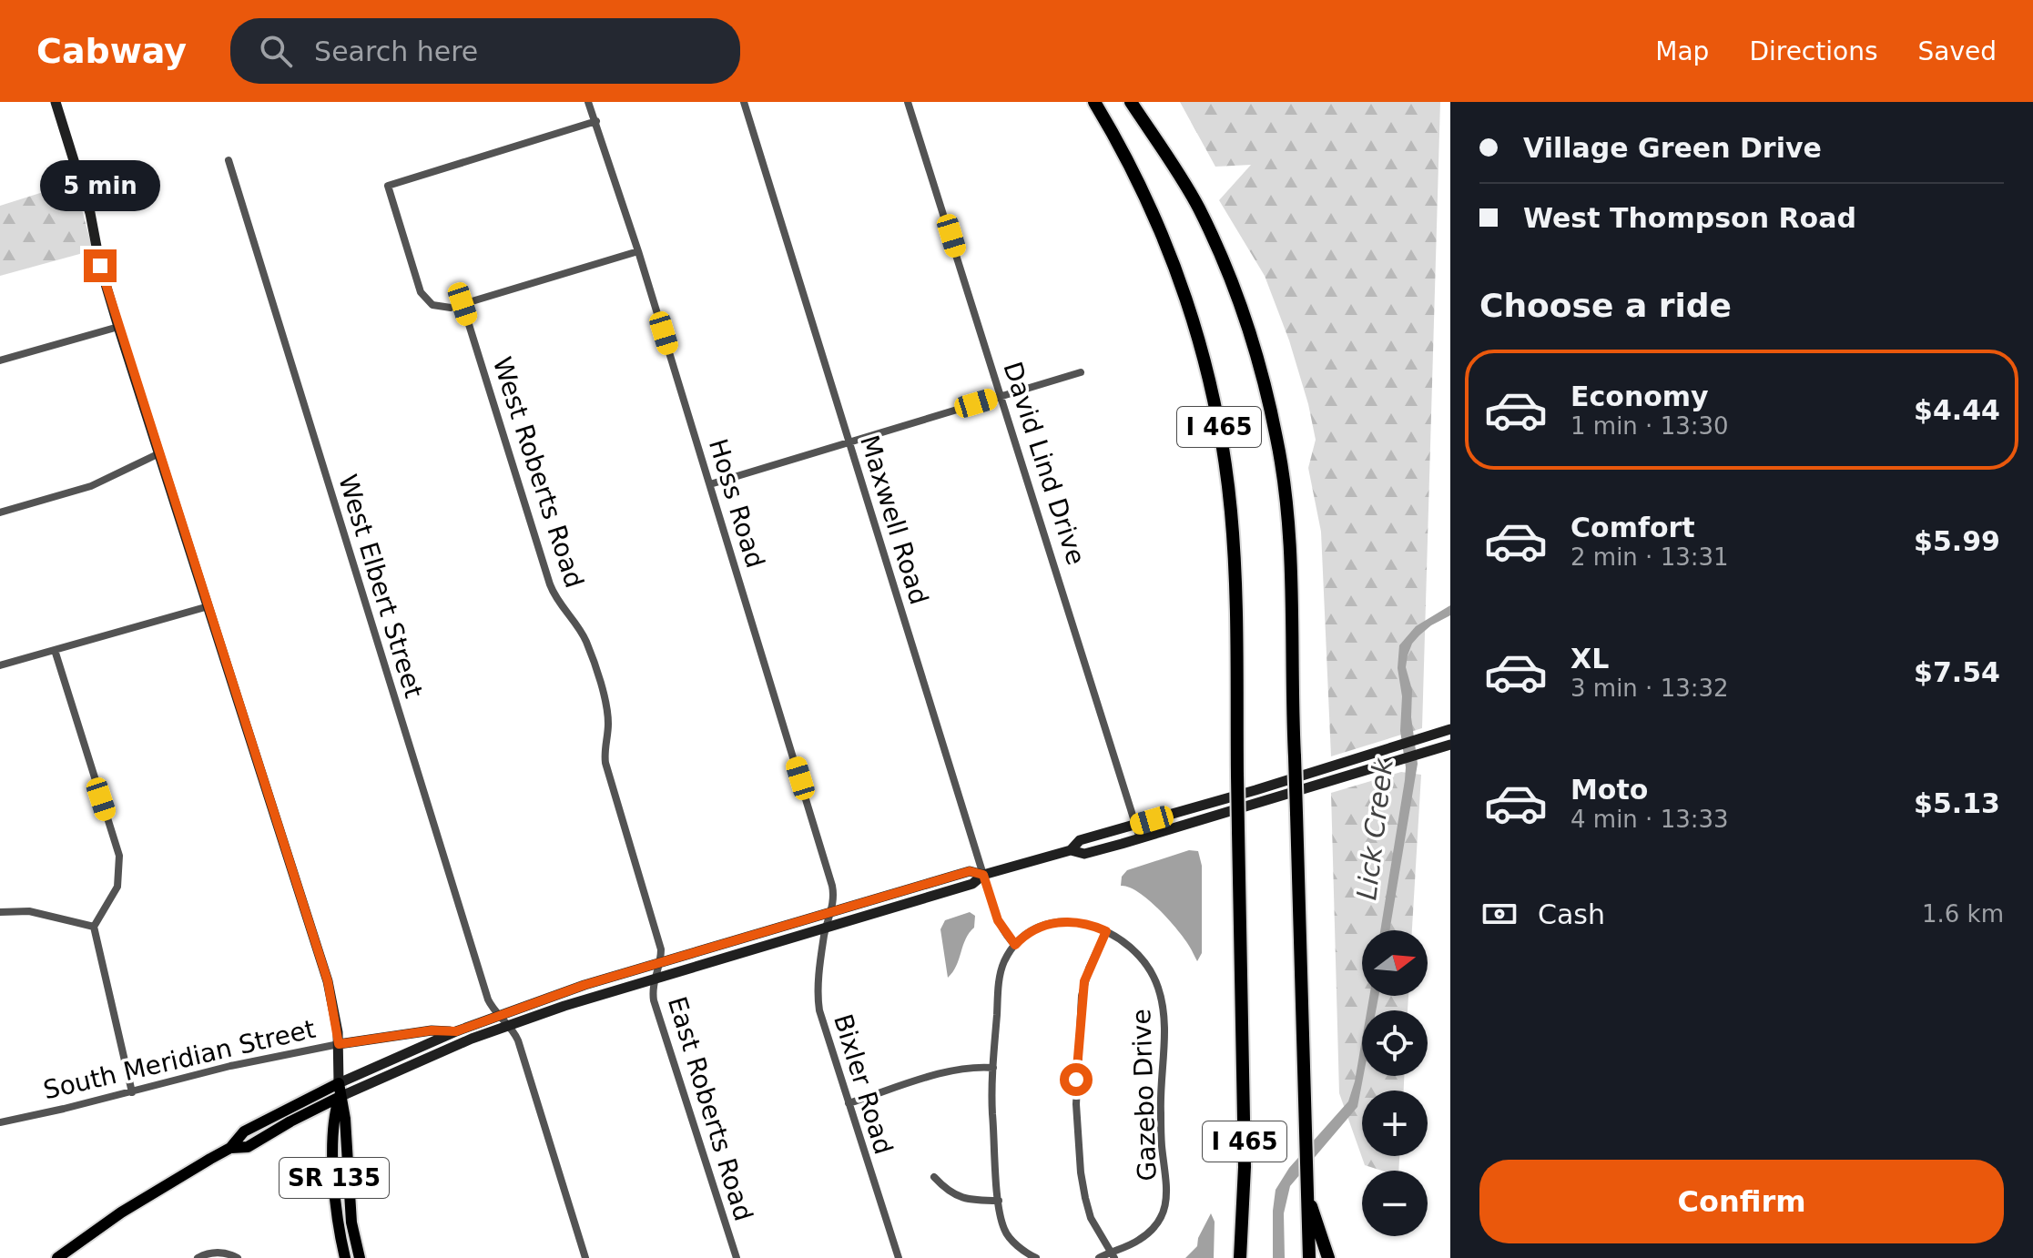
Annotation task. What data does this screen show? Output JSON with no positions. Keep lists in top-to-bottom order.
{
  "streets": {
    "highway": ["I 465"],
    "main road": ["South Meridian Street", "SR 135"],
    "street": [
      "David Lind Drive",
      "West Roberts Road",
      "Hoss Road",
      "Maxwell Road",
      "West Elbert Street",
      "Bixler Road",
      "Gazebo Drive",
      "East Roberts Road"
    ]
  },
  "crossings": [
    ["David Lind Drive", "South Meridian Street"],
    ["West Roberts Road", "South Meridian Street"],
    ["West Roberts Road", "East Roberts Road"],
    ["Hoss Road", "South Meridian Street"],
    ["Hoss Road", "Bixler Road"],
    ["Maxwell Road", "South Meridian Street"],
    ["West Elbert Street", "South Meridian Street"],
    ["South Meridian Street", "Bixler Road"],
    ["South Meridian Street", "East Roberts Road"],
    ["South Meridian Street", "SR 135"]
  ],
  "water": ["Lick Creek"],
  "north": "right",
  "page": {
    "header": "Cabway",
    "search": "Search here",
    "nav": ["Map", "Directions", "Saved"],
    "banner": ["Village Green Drive", "West Thompson Road"],
    "bubble": "5 min",
    "heading": "Choose a ride",
    "list": [
      {
        "name": "Economy",
        "note": "1 min · 13:30",
        "value": "$4.44"
      },
      {
        "name": "Comfort",
        "note": "2 min · 13:31",
        "value": "$5.99"
      },
      {
        "name": "XL",
        "note": "3 min · 13:32",
        "value": "$7.54"
      },
      {
        "name": "Moto",
        "note": "4 min · 13:33",
        "value": "$5.13"
      }
    ],
    "pay": ["Cash", "1.6 km"],
    "map_buttons": ["+", "−"],
    "buttons": "Confirm"
  }
}
